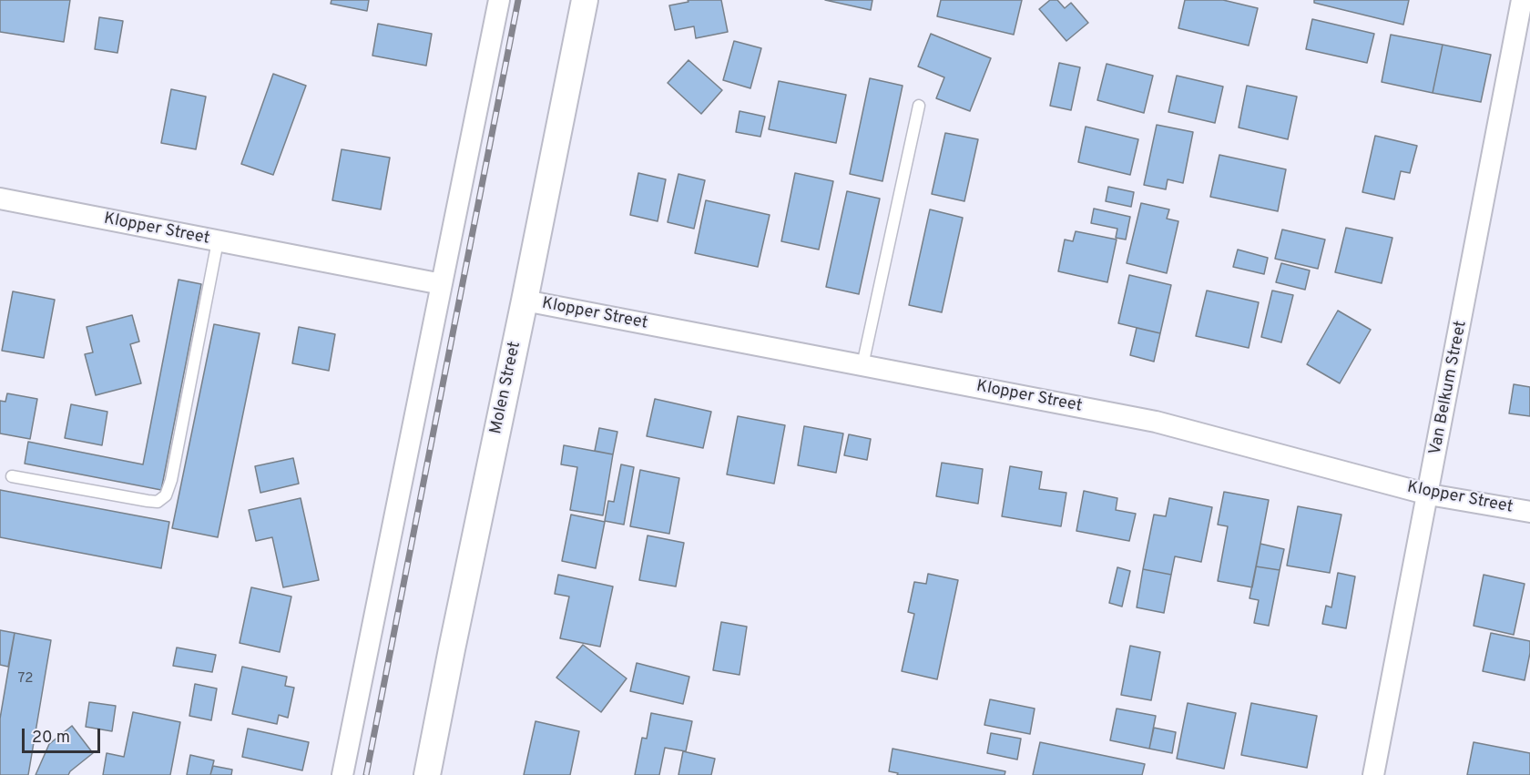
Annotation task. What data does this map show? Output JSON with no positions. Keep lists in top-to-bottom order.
{
  "streets": {
    "street": ["Klopper Street", "Molen Street", "Van Belkum Street"]
  },
  "crossings": [
    ["Klopper Street", "Molen Street"],
    ["Klopper Street", "Van Belkum Street"]
  ],
  "house_numbers": ["72"],
  "scale_bar": "20 m"
}
